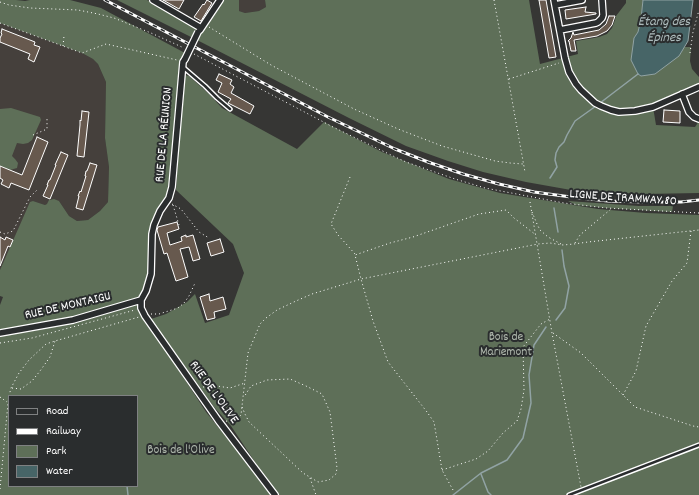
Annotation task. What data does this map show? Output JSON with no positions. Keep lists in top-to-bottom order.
{
  "streets": {
    "street": ["RUE DE LA RÉUNION", "RUE DE MONTAIGU", "RUE DE L'OLIVE"],
    "path": ["LIGNE DE TRAMWAY 80"]
  },
  "crossings": [
    ["RUE DE LA RÉUNION", "RUE DE MONTAIGU"]
  ],
  "water": ["Étang des Épines"],
  "parks": ["Bois de Mariemont", "Bois de l'Olive"],
  "legend": [
    "Road",
    "Railway",
    "Park",
    "Water"
  ]
}
